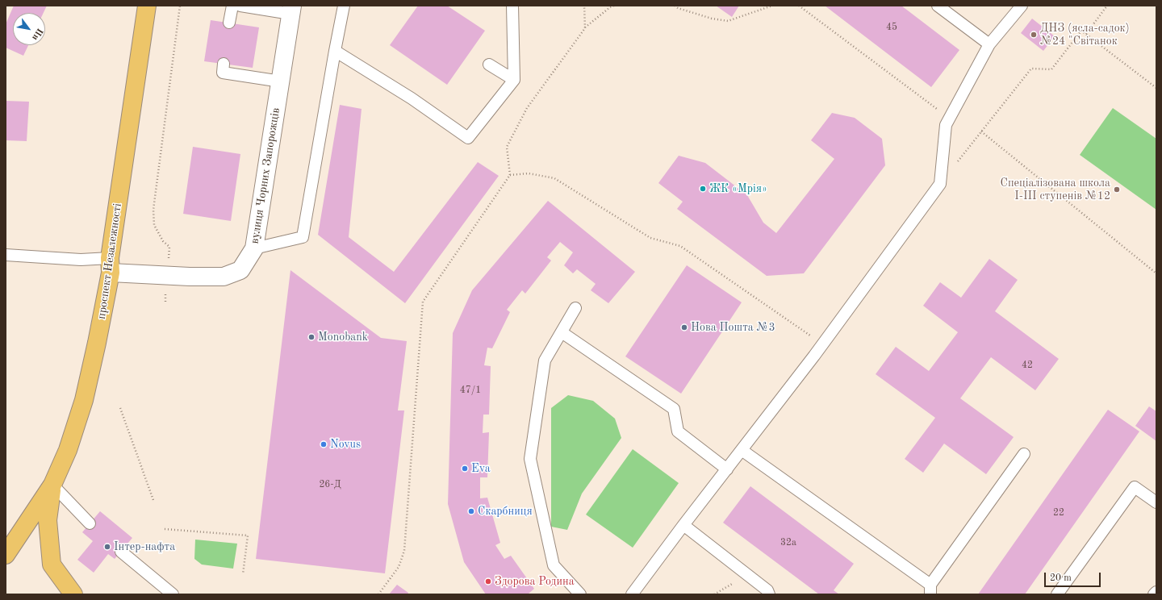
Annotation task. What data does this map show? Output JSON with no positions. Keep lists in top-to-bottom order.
{
  "streets": {
    "main road": ["проспект Незалежності"],
    "street": ["вулиця Чорних Запорожців"]
  },
  "crossings": [
    ["вулиця Чорних Запорожців", "проспект Незалежності"]
  ],
  "places": [
    "ДНЗ (ясла-садок) №24 \"Світанок",
    "ЖК «Мрія»",
    "Спеціалізована школа І-ІІІ ступенів №12",
    "Нова Пошта №3",
    "Monobank",
    "Novus",
    "Eva",
    "Скарбниця",
    "Інтер-нафта",
    "Здорова Родина"
  ],
  "house_numbers": [
    "45",
    "42",
    "47/1",
    "26-Д",
    "22",
    "32а"
  ],
  "scale_bar": "20 m",
  "north": "bottom right"
}
